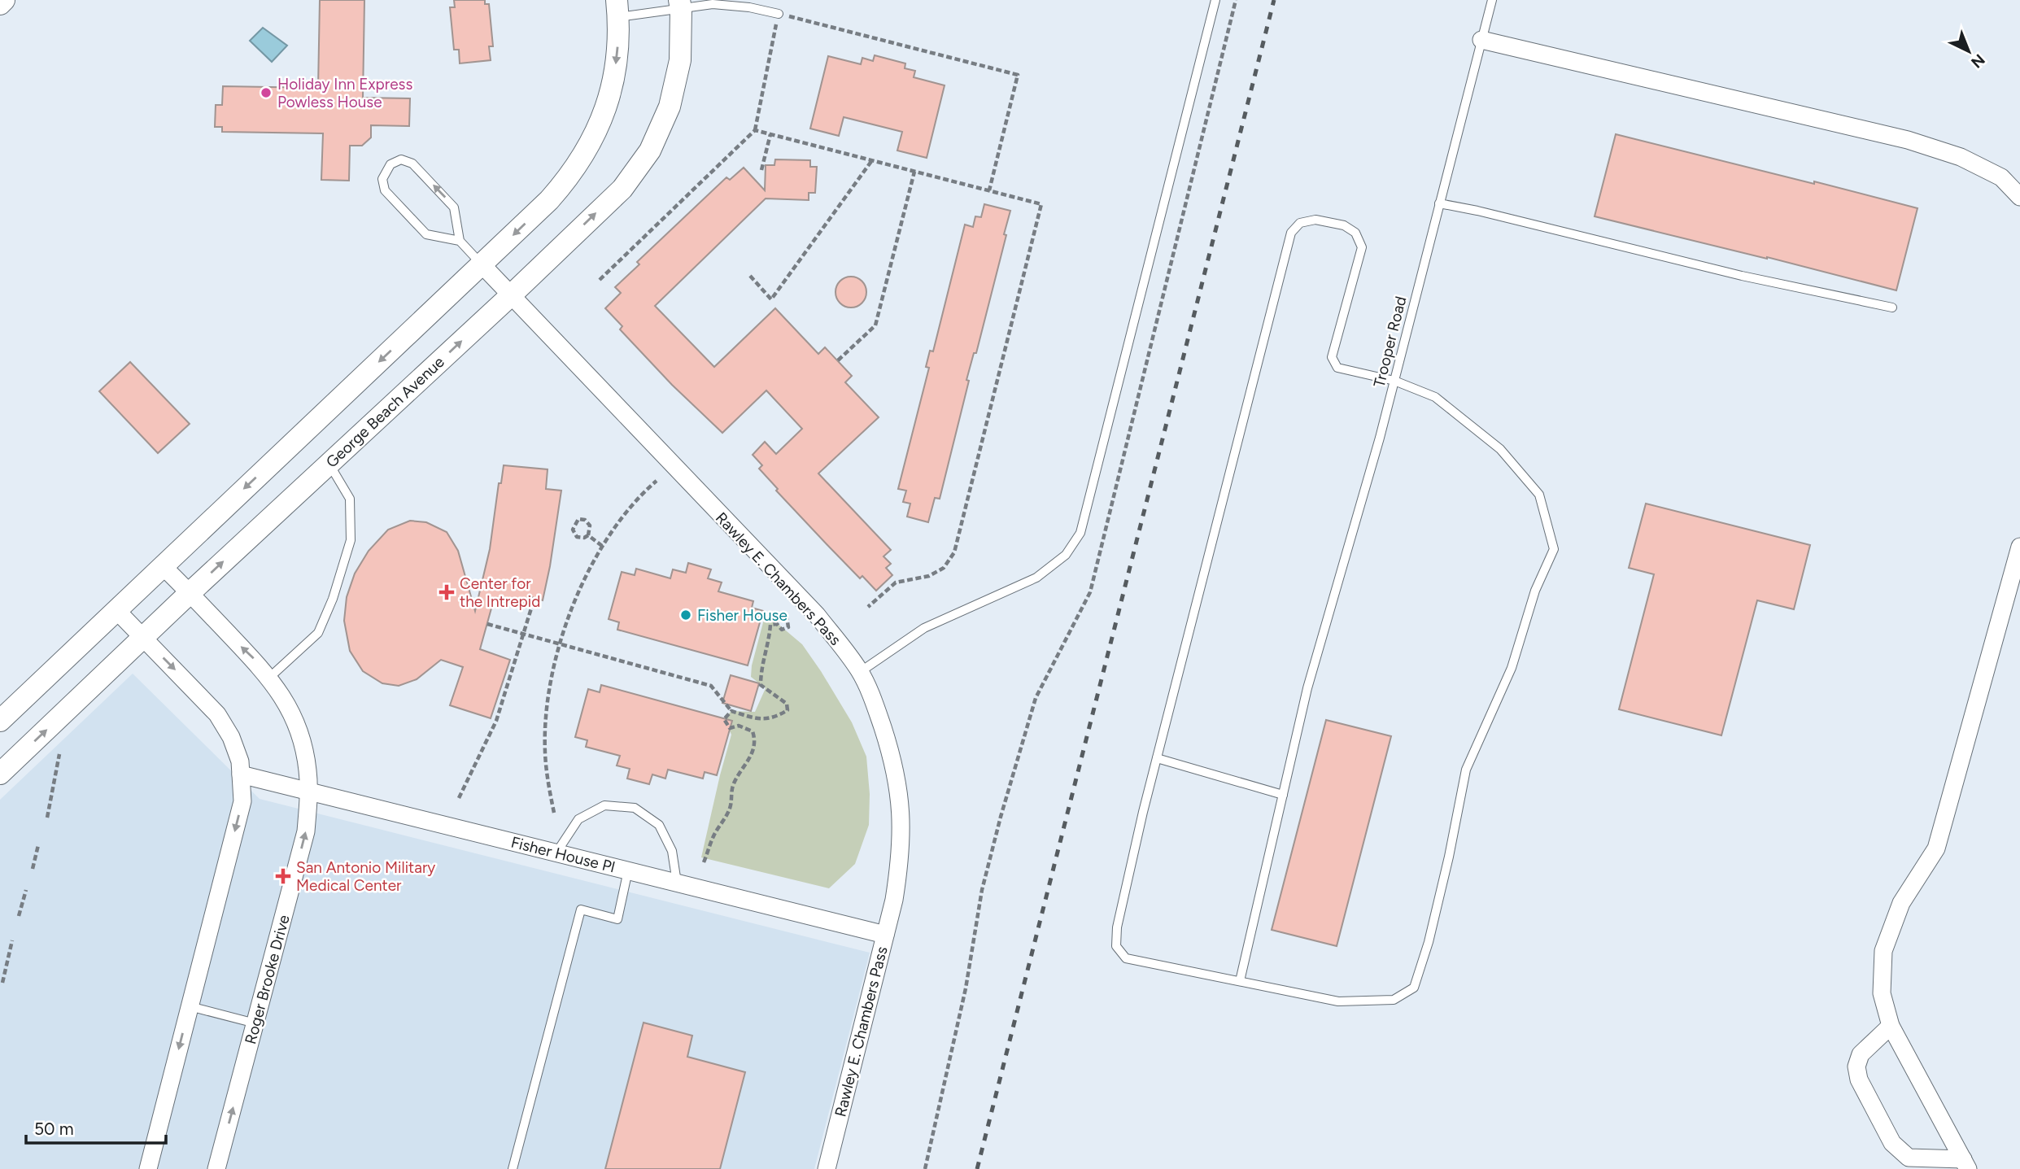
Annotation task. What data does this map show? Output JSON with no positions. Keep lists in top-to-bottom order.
{
  "streets": {
    "street": [
      "George Beach Avenue",
      "Rawley E. Chambers Pass",
      "Fisher House Pl",
      "Roger Brooke Drive"
    ],
    "lane": ["Trooper Road"]
  },
  "crossings": [
    ["George Beach Avenue", "Rawley E. Chambers Pass"],
    ["George Beach Avenue", "Roger Brooke Drive"],
    ["Rawley E. Chambers Pass", "Fisher House Pl"],
    ["Fisher House Pl", "Roger Brooke Drive"]
  ],
  "places": {
    "other": ["Holiday Inn Express Powless House", "Fisher House"],
    "health": ["Center for the Intrepid", "San Antonio Military Medical Center"]
  },
  "scale_bar": "50 m",
  "north": "bottom right"
}
